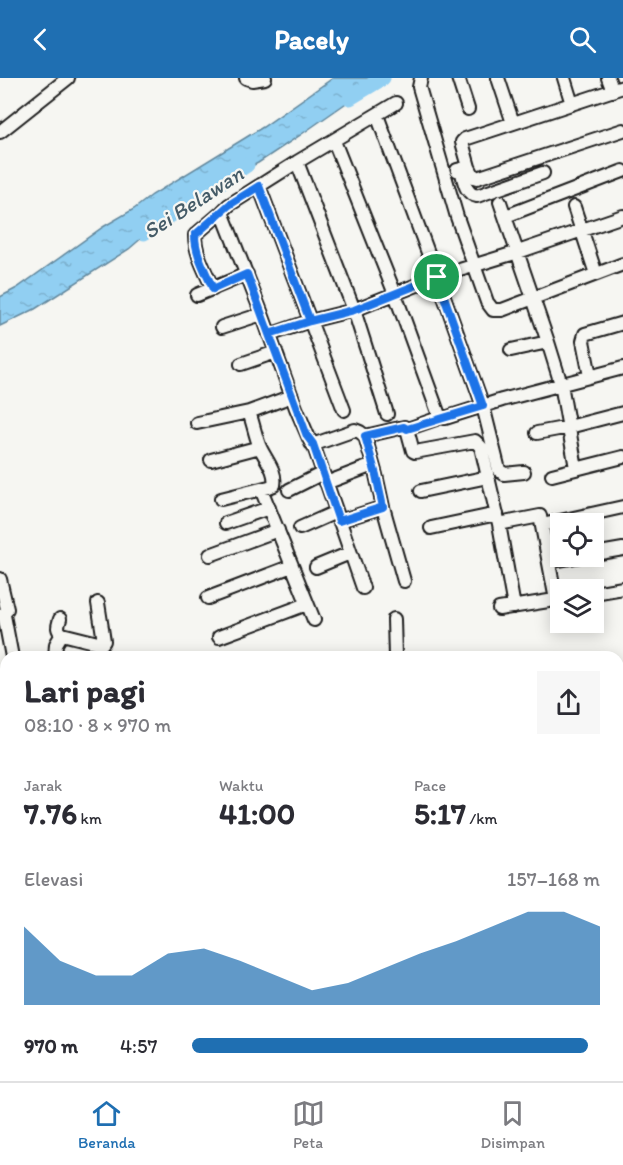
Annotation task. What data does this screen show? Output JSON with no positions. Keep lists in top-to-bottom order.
{
  "water": ["Sei Belawan"],
  "page": {
    "header": "Pacely",
    "heading": ["Lari pagi", "08:10 · 8 × 970 m"],
    "stats": [
      ["Jarak", "7.76 km"],
      ["Waktu", "41:00"],
      ["Pace", "5:17 /km"]
    ],
    "chart": ["Elevasi", "157–168 m"],
    "list": [
      {
        "name": "970 m",
        "note": "4:57"
      }
    ],
    "tabs": ["Beranda", "Peta", "Disimpan"]
  }
}
